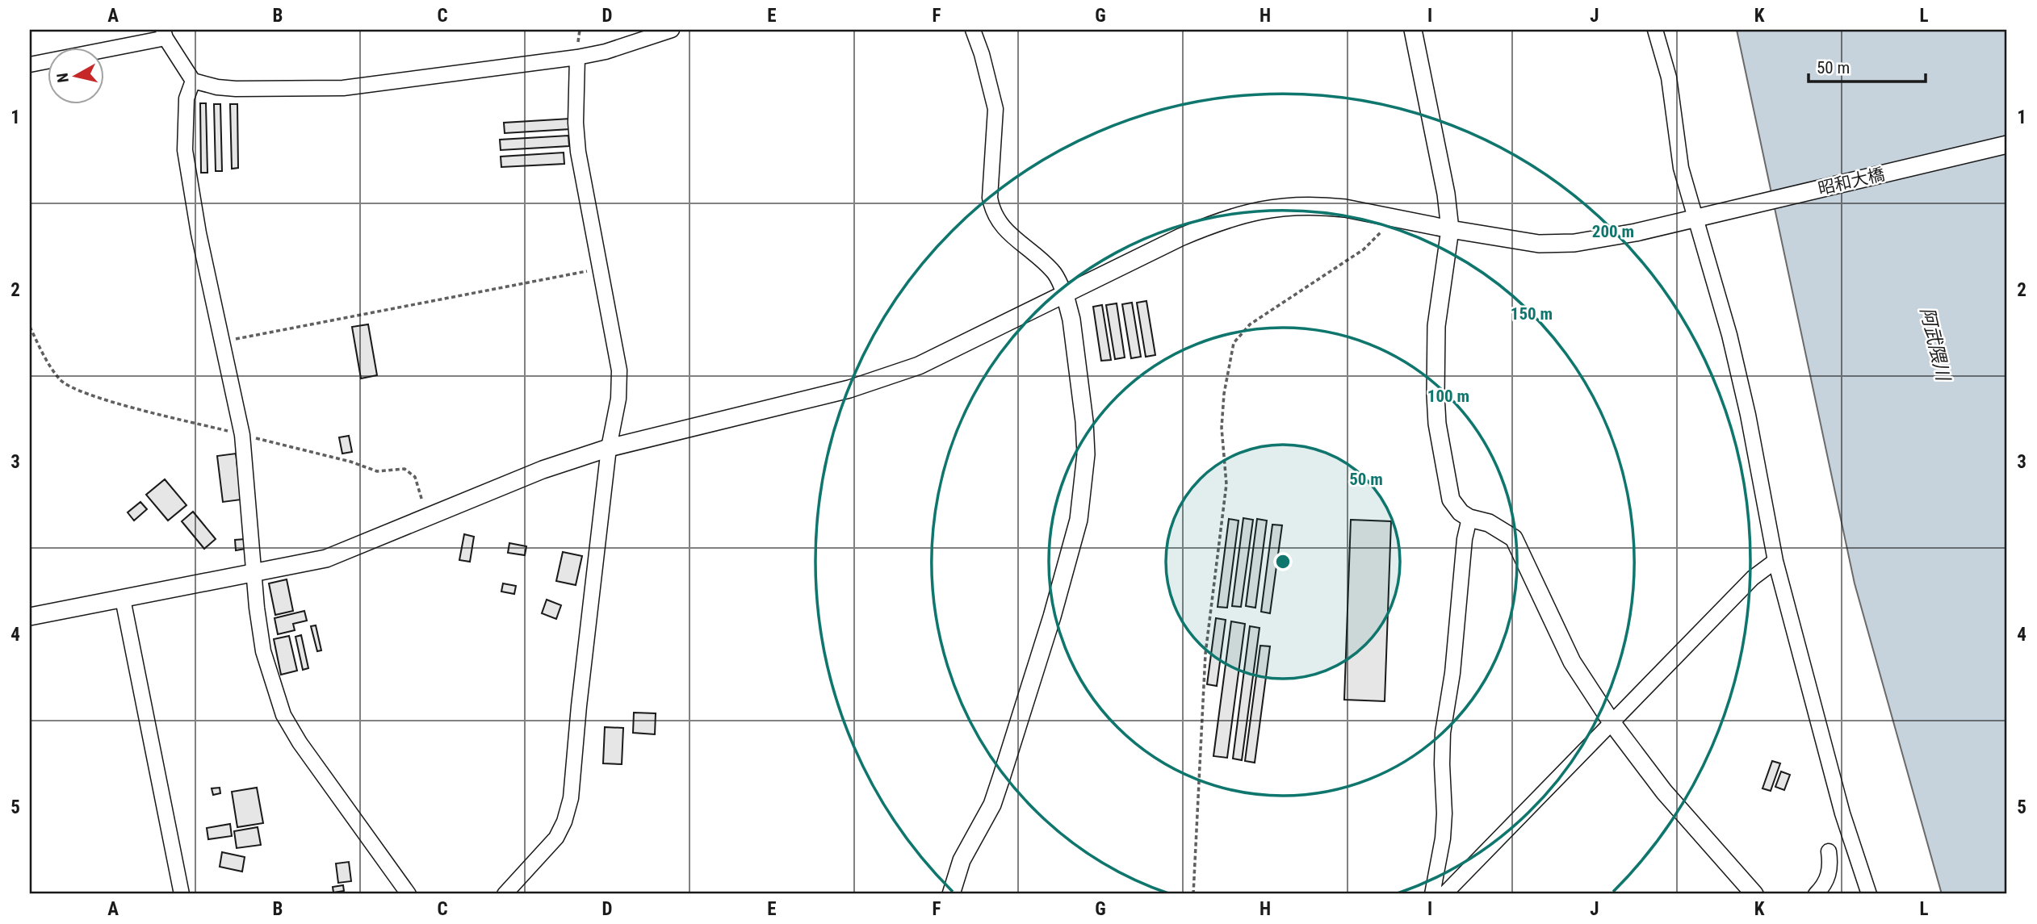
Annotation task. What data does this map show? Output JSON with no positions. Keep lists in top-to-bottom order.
{
  "streets": {
    "street": ["昭和大橋"]
  },
  "water": ["阿武隈川"],
  "scale_bar": "50 m",
  "north": "left",
  "grid": {
    "columns": [
      "A",
      "B",
      "C",
      "D",
      "E",
      "F",
      "G",
      "H",
      "I",
      "J",
      "K",
      "L"
    ],
    "rows": [
      "1",
      "2",
      "3",
      "4",
      "5"
    ]
  },
  "rings": [
    "200 m",
    "150 m",
    "100 m",
    "50 m"
  ]
}
